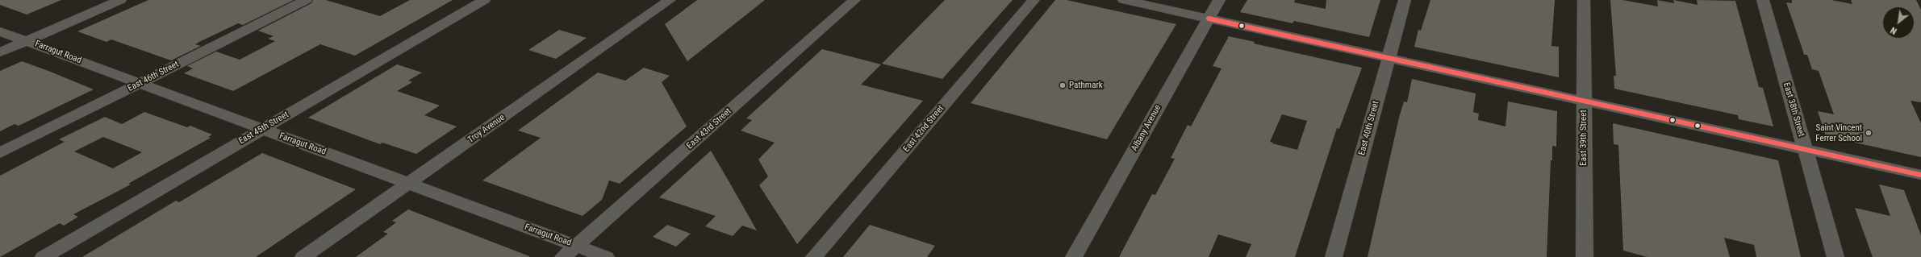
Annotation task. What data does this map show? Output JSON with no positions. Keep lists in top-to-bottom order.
{
  "streets": {
    "street": [
      "Farragut Road",
      "East 46th Street",
      "East 38th Street",
      "East 45th Street",
      "Albany Avenue",
      "East 40th Street",
      "Troy Avenue",
      "East 43rd Street",
      "East 42nd Street",
      "East 39th Street"
    ]
  },
  "crossings": [
    ["Farragut Road", "East 46th Street"],
    ["Farragut Road", "East 45th Street"],
    ["Farragut Road", "Troy Avenue"],
    ["Farragut Road", "East 43rd Street"]
  ],
  "places": ["Pathmark", "Saint Vincent Ferrer School"],
  "north": "bottom left"
}
